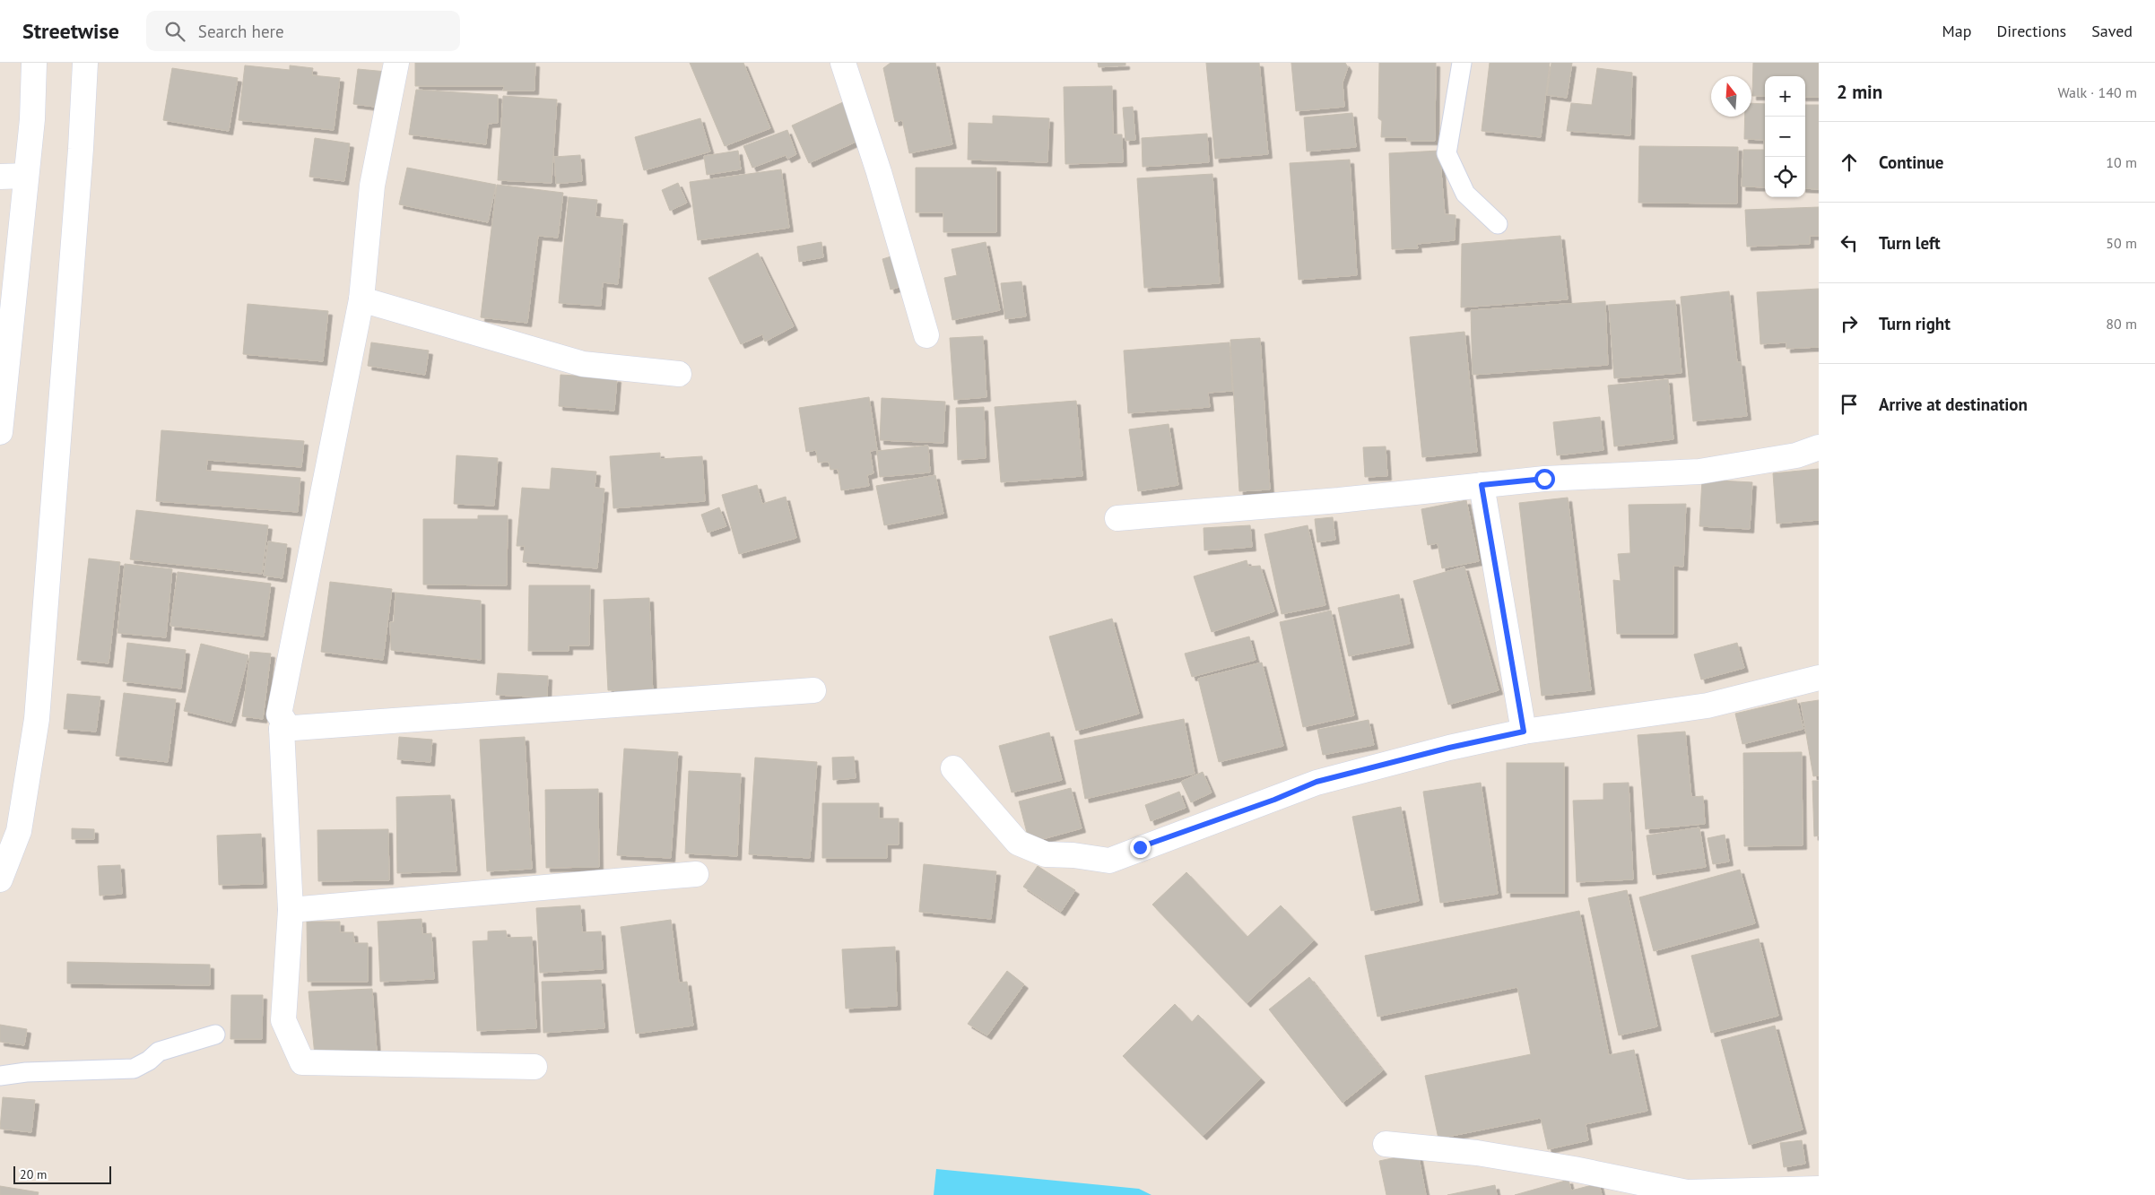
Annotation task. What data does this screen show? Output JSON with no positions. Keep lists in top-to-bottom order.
{
  "scale_bar": "20 m",
  "north": "top",
  "page": {
    "header": "Streetwise",
    "search": "Search here",
    "nav": ["Map", "Directions", "Saved"],
    "heading": ["2 min", "Walk · 140 m"],
    "map_buttons": ["+", "−"],
    "list": [
      ["Continue", "10 m"],
      ["Turn left", "50 m"],
      ["Turn right", "80 m"],
      "Arrive at destination"
    ],
    "scale": "20 m"
  }
}
